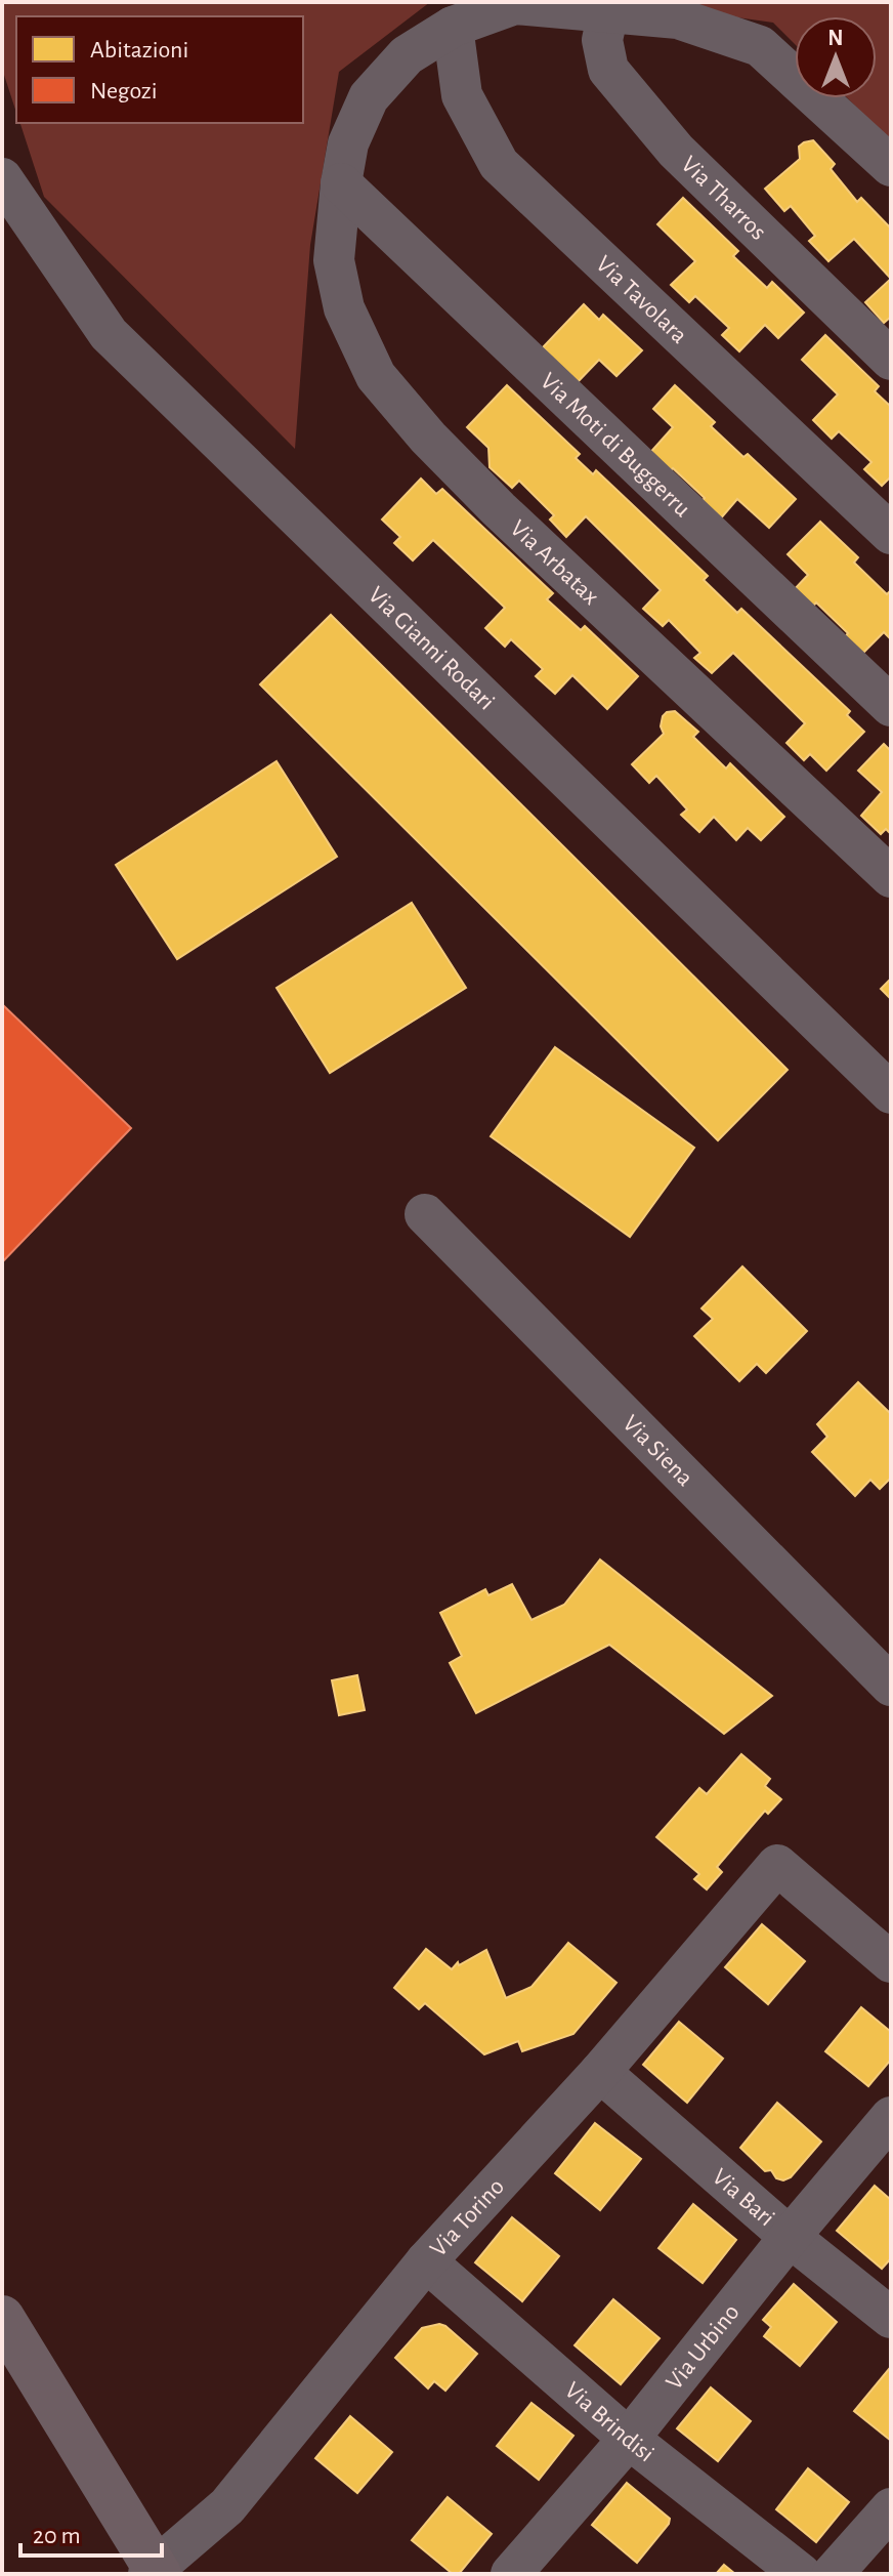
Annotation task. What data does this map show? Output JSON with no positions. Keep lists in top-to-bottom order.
{
  "streets": {
    "street": [
      "Via Tharros",
      "Via Tavolara",
      "Via Moti di Buggerru",
      "Via Arbatax",
      "Via Gianni Rodari",
      "Via Siena",
      "Via Bari",
      "Via Torino",
      "Via Urbino",
      "Via Brindisi"
    ]
  },
  "crossings": [
    ["Via Tharros", "Via Arbatax"],
    ["Via Tavolara", "Via Arbatax"],
    ["Via Moti di Buggerru", "Via Arbatax"],
    ["Via Bari", "Via Torino"],
    ["Via Bari", "Via Urbino"],
    ["Via Torino", "Via Brindisi"],
    ["Via Urbino", "Via Brindisi"]
  ],
  "legend": ["Abitazioni", "Negozi"],
  "scale_bar": "20 m",
  "north": "top"
}
